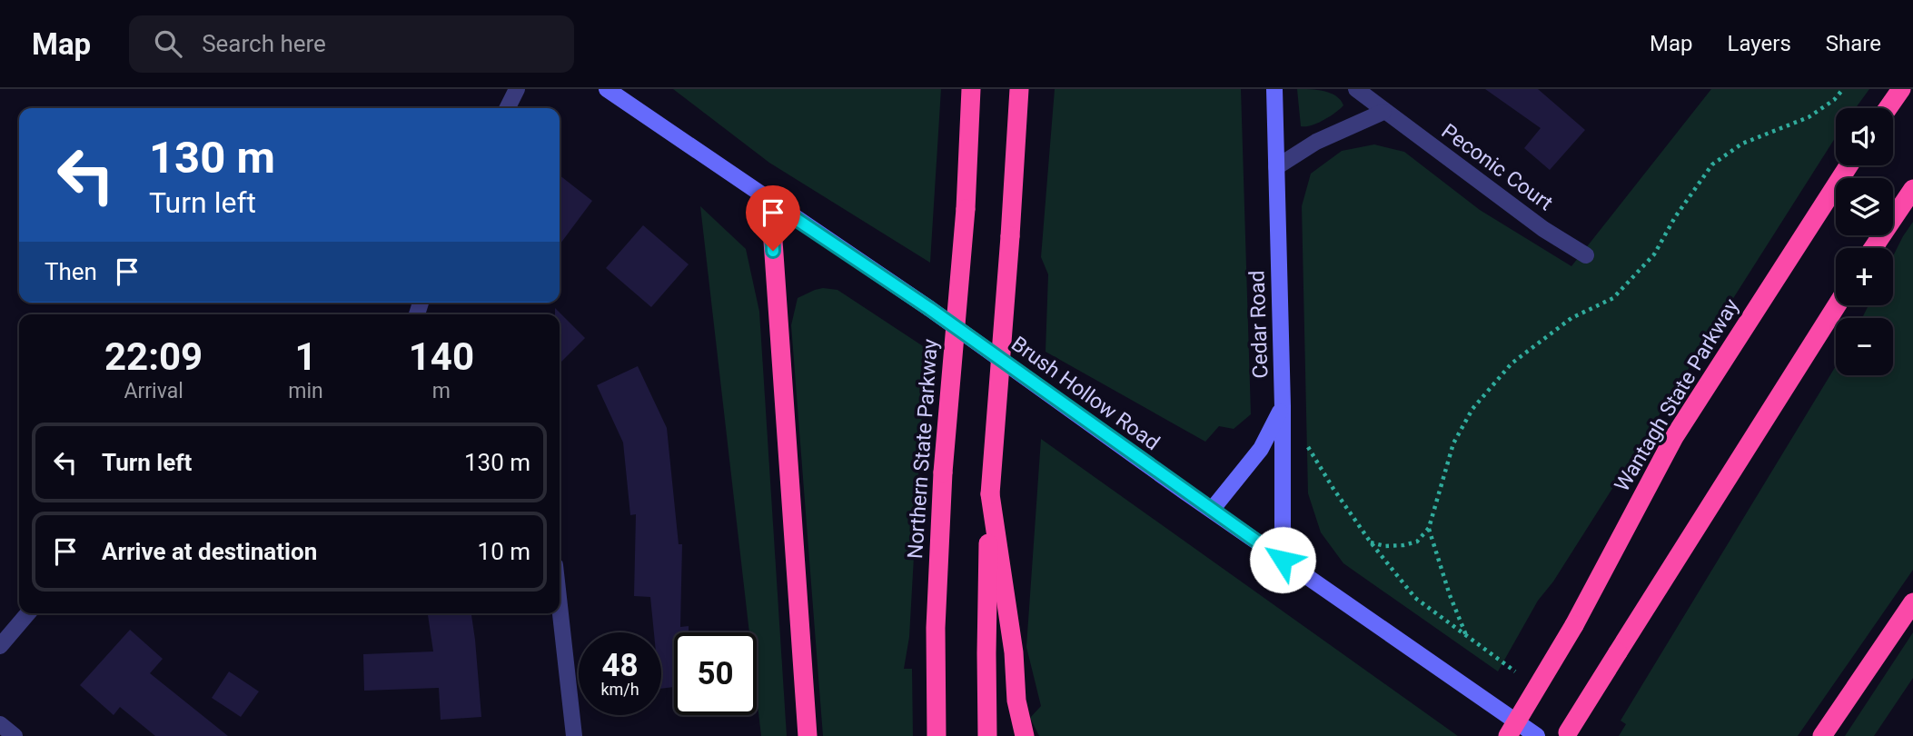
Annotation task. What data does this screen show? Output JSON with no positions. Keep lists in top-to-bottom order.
{
  "streets": {
    "highway": ["Wantagh State Parkway", "Northern State Parkway"],
    "main road": ["Cedar Road", "Brush Hollow Road"],
    "street": ["Peconic Court"]
  },
  "crossings": [
    ["Cedar Road", "Brush Hollow Road"]
  ],
  "page": {
    "header": "Map",
    "search": "Search here",
    "nav": ["Map", "Layers", "Share"],
    "map_buttons": ["+", "−"],
    "turn": ["130 m", "Turn left"],
    "then": "Then",
    "eta": [
      "22:09",
      "Arrival",
      "1",
      "min",
      "140",
      "m"
    ],
    "list": [
      {
        "name": "Turn left",
        "value": "130 m"
      },
      {
        "name": "Arrive at destination",
        "value": "10 m"
      }
    ],
    "speed": "48 km/h",
    "limit": "50"
  }
}
